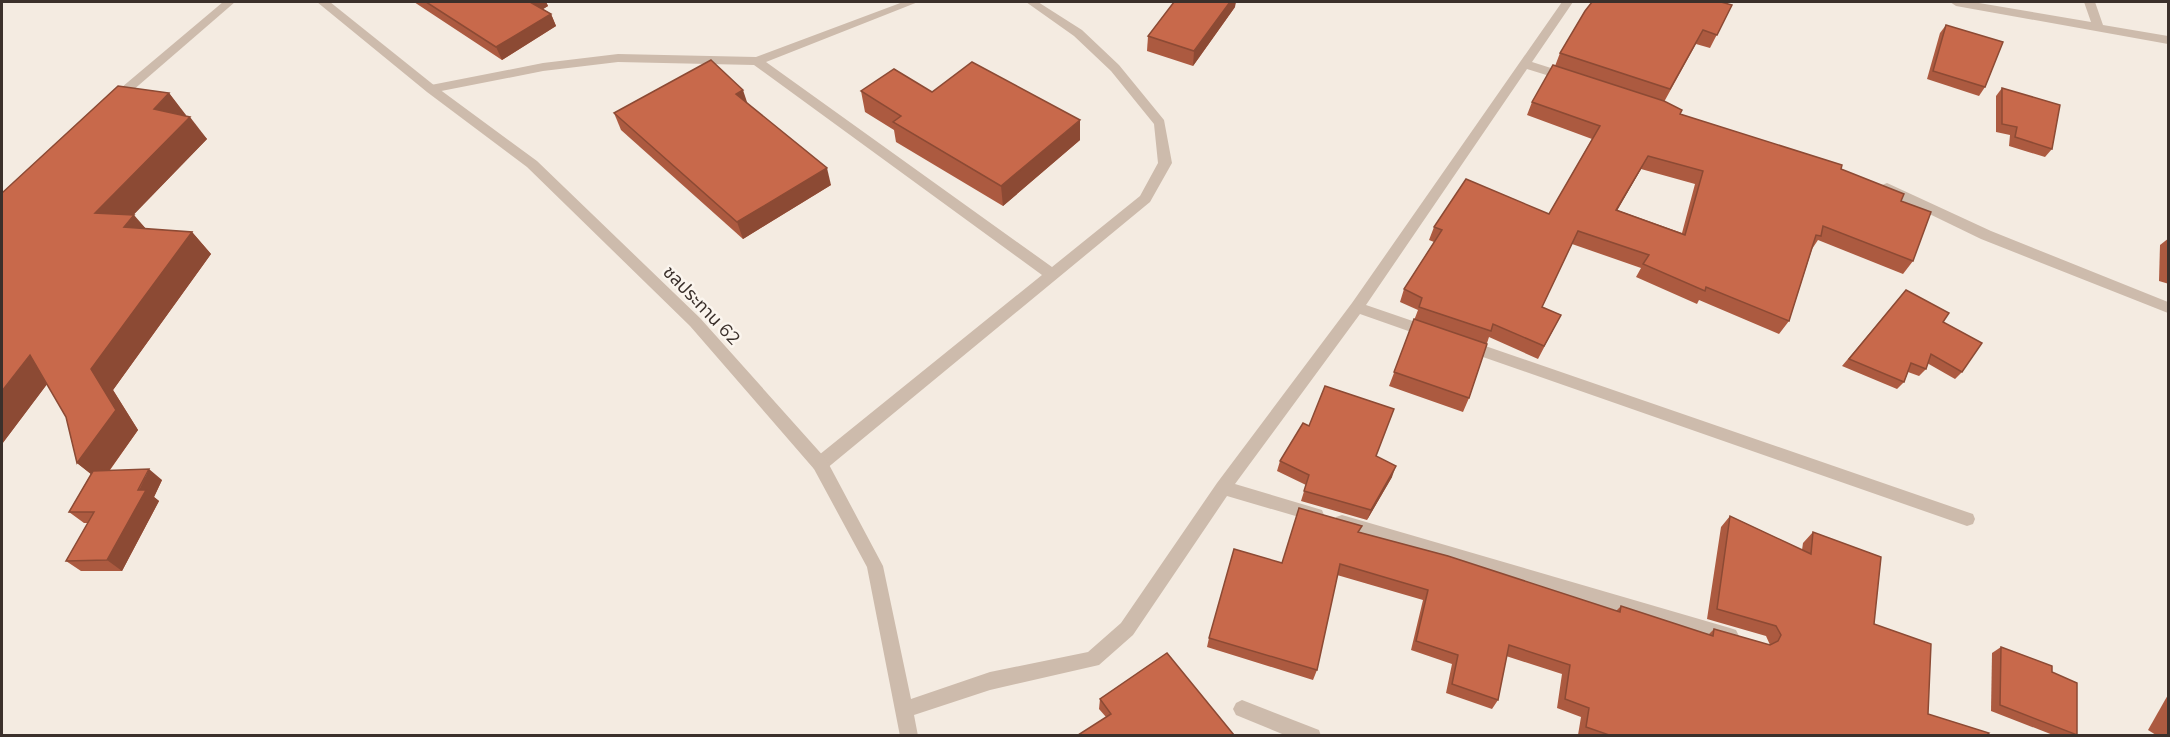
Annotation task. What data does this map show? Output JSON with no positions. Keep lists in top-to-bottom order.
{
  "streets": {
    "street": ["ชลประทาน 62"]
  }
}
